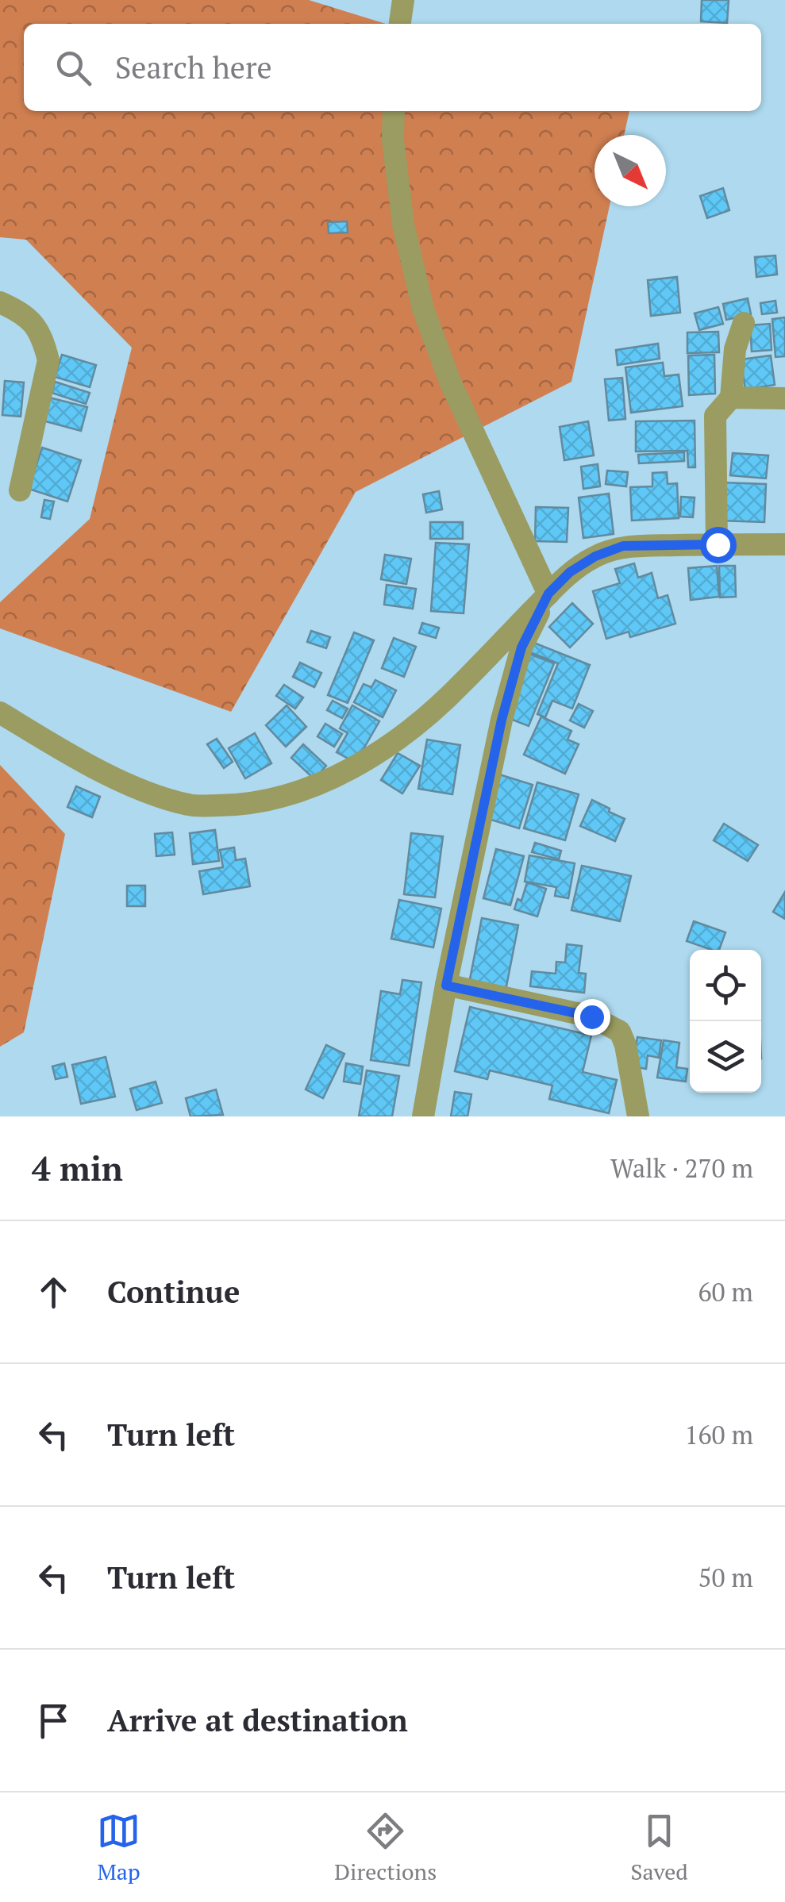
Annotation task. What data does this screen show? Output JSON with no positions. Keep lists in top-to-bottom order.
{
  "north": "bottom right",
  "page": {
    "search": "Search here",
    "heading": ["4 min", "Walk · 270 m"],
    "list": [
      ["Continue", "60 m"],
      ["Turn left", "160 m"],
      ["Turn left", "50 m"],
      "Arrive at destination"
    ],
    "nav": ["Map", "Directions", "Saved"]
  }
}
